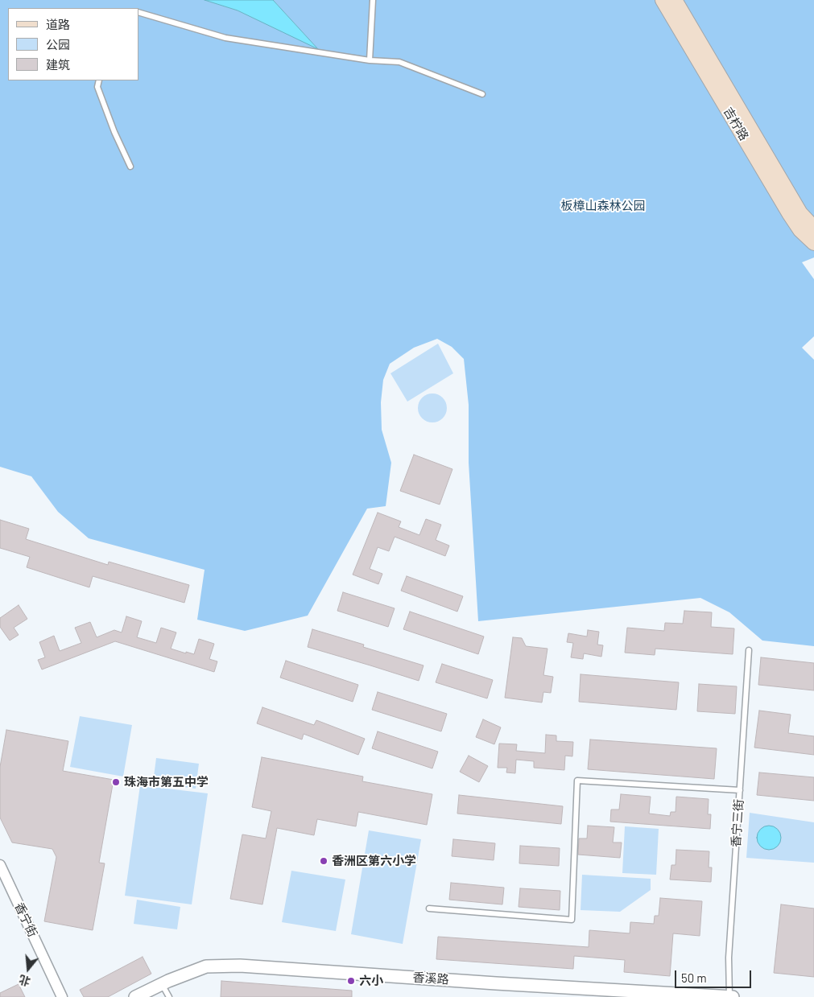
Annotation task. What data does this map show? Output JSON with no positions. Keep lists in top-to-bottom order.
{
  "streets": {
    "main road": ["吉柠路"],
    "street": ["香宁街", "香溪路"],
    "lane": ["香宁三街"]
  },
  "crossings": [
    ["香宁三街", "香溪路"]
  ],
  "parks": ["板樟山森林公园"],
  "places": ["珠海市第五中学", "香洲区第六小学", "六小"],
  "legend": ["道路", "公园", "建筑"],
  "scale_bar": "50 m",
  "north": "bottom"
}
